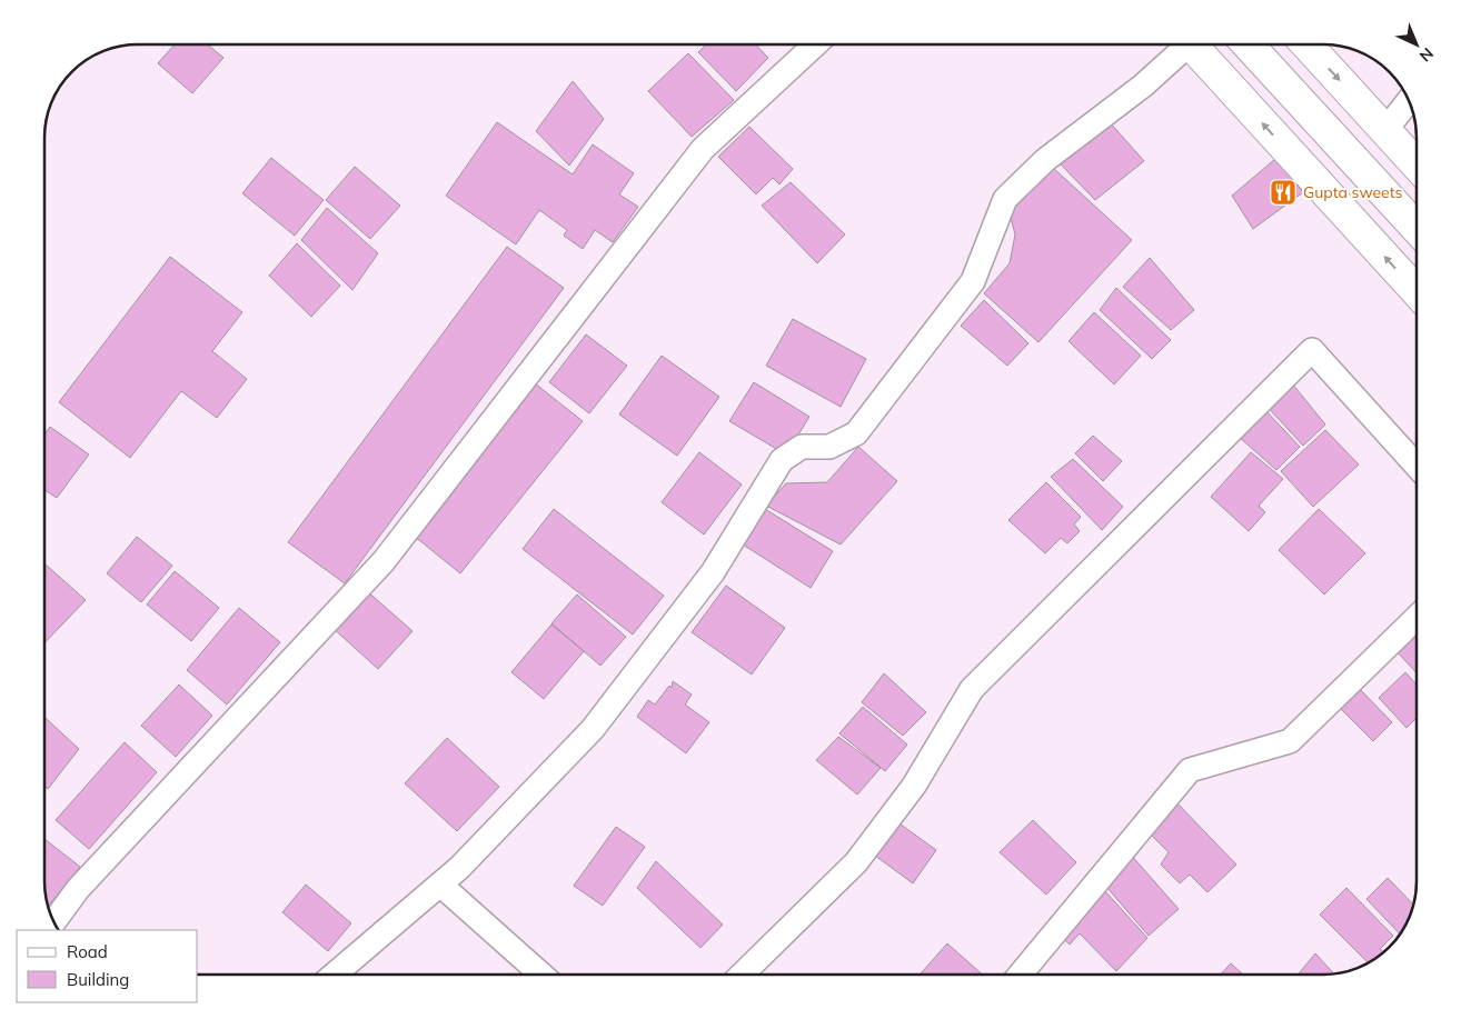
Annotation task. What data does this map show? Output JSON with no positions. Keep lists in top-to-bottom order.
{
  "places": {
    "restaurant": ["Gupta sweets"]
  },
  "legend": ["Road", "Building"],
  "north": "bottom right"
}
